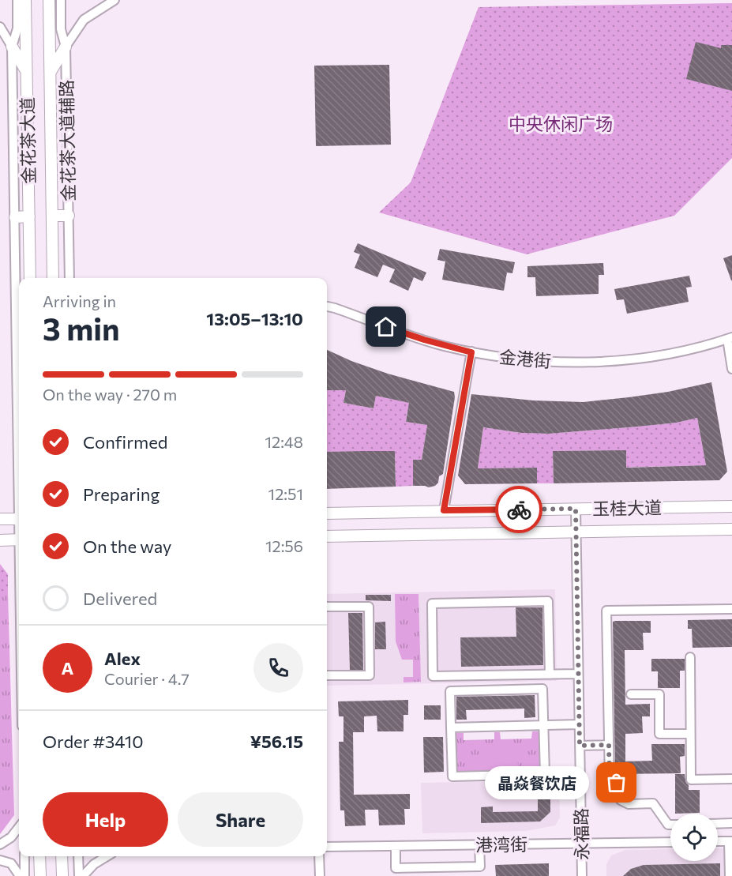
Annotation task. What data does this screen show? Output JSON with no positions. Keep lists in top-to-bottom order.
{
  "streets": {
    "main road": ["金花茶大道", "玉桂大道"],
    "street": [
      "金花茶大道辅路",
      "金港街",
      "永福路",
      "港湾街"
    ]
  },
  "crossings": [
    ["玉桂大道", "永福路"],
    ["永福路", "港湾街"]
  ],
  "parks": ["中央休闲广场"],
  "places": ["晶焱餐饮店"],
  "page": {
    "heading": ["3 min", "Arriving in", "13:05–13:10"],
    "panel": [
      "Alex",
      "Courier · 4.7",
      "Order #3410",
      "¥56.15"
    ],
    "bar": "On the way · 270 m",
    "list": [
      ["Confirmed", "12:48"],
      ["Preparing", "12:51"],
      ["On the way", "12:56"],
      "Delivered"
    ],
    "round": "A",
    "bubble": "晶焱餐饮店",
    "buttons": ["Help", "Share"]
  }
}
